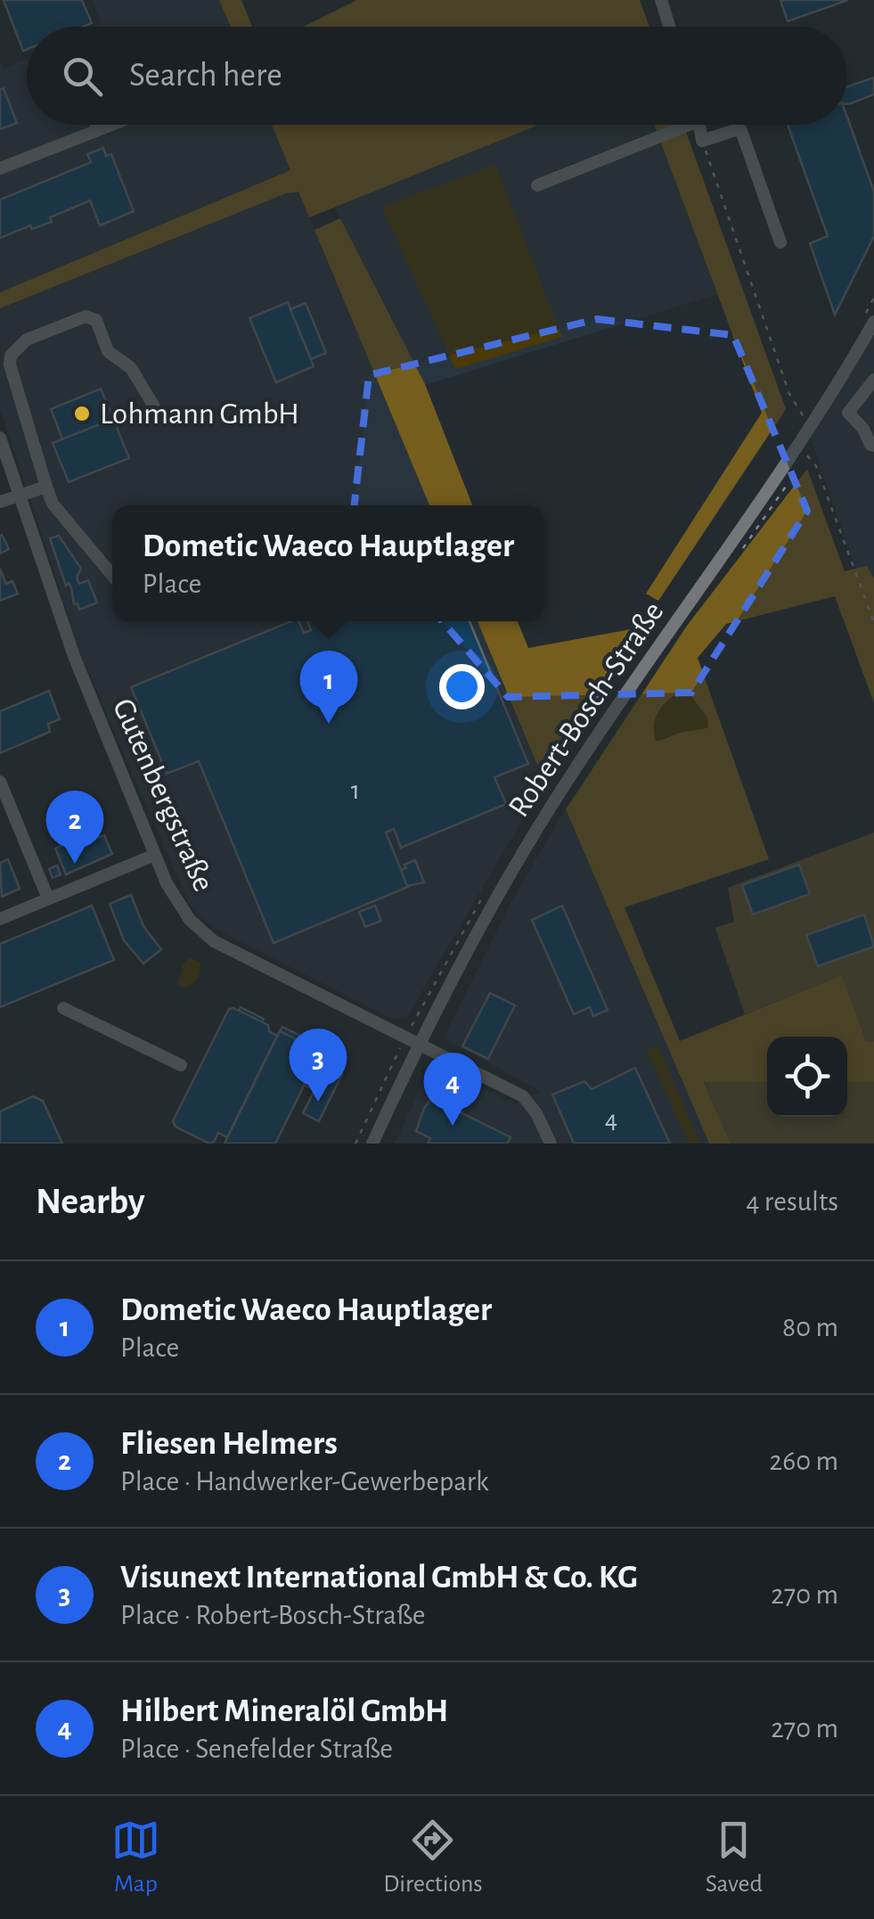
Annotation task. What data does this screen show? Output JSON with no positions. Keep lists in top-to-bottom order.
{
  "streets": {
    "street": ["Robert-Bosch-Straße", "Gutenbergstraße"]
  },
  "crossings": [
    ["Robert-Bosch-Straße", "Gutenbergstraße"]
  ],
  "places": ["Lohmann GmbH"],
  "house_numbers": ["1", "4"],
  "page": {
    "search": "Search here",
    "popup": ["Dometic Waeco Hauptlager", "Place"],
    "pins": [
      "1",
      "2",
      "3",
      "4"
    ],
    "heading": ["Nearby", "4 results"],
    "list": [
      {
        "mark": "1",
        "name": "Dometic Waeco Hauptlager",
        "note": "Place",
        "value": "80 m"
      },
      {
        "mark": "2",
        "name": "Fliesen Helmers",
        "note": "Place · Handwerker-Gewerbepark",
        "value": "260 m"
      },
      {
        "mark": "3",
        "name": "Visunext International GmbH & Co. KG",
        "note": "Place · Robert-Bosch-Straße",
        "value": "270 m"
      },
      {
        "mark": "4",
        "name": "Hilbert Mineralöl GmbH",
        "note": "Place · Senefelder Straße",
        "value": "270 m"
      }
    ],
    "nav": ["Map", "Directions", "Saved"]
  }
}
